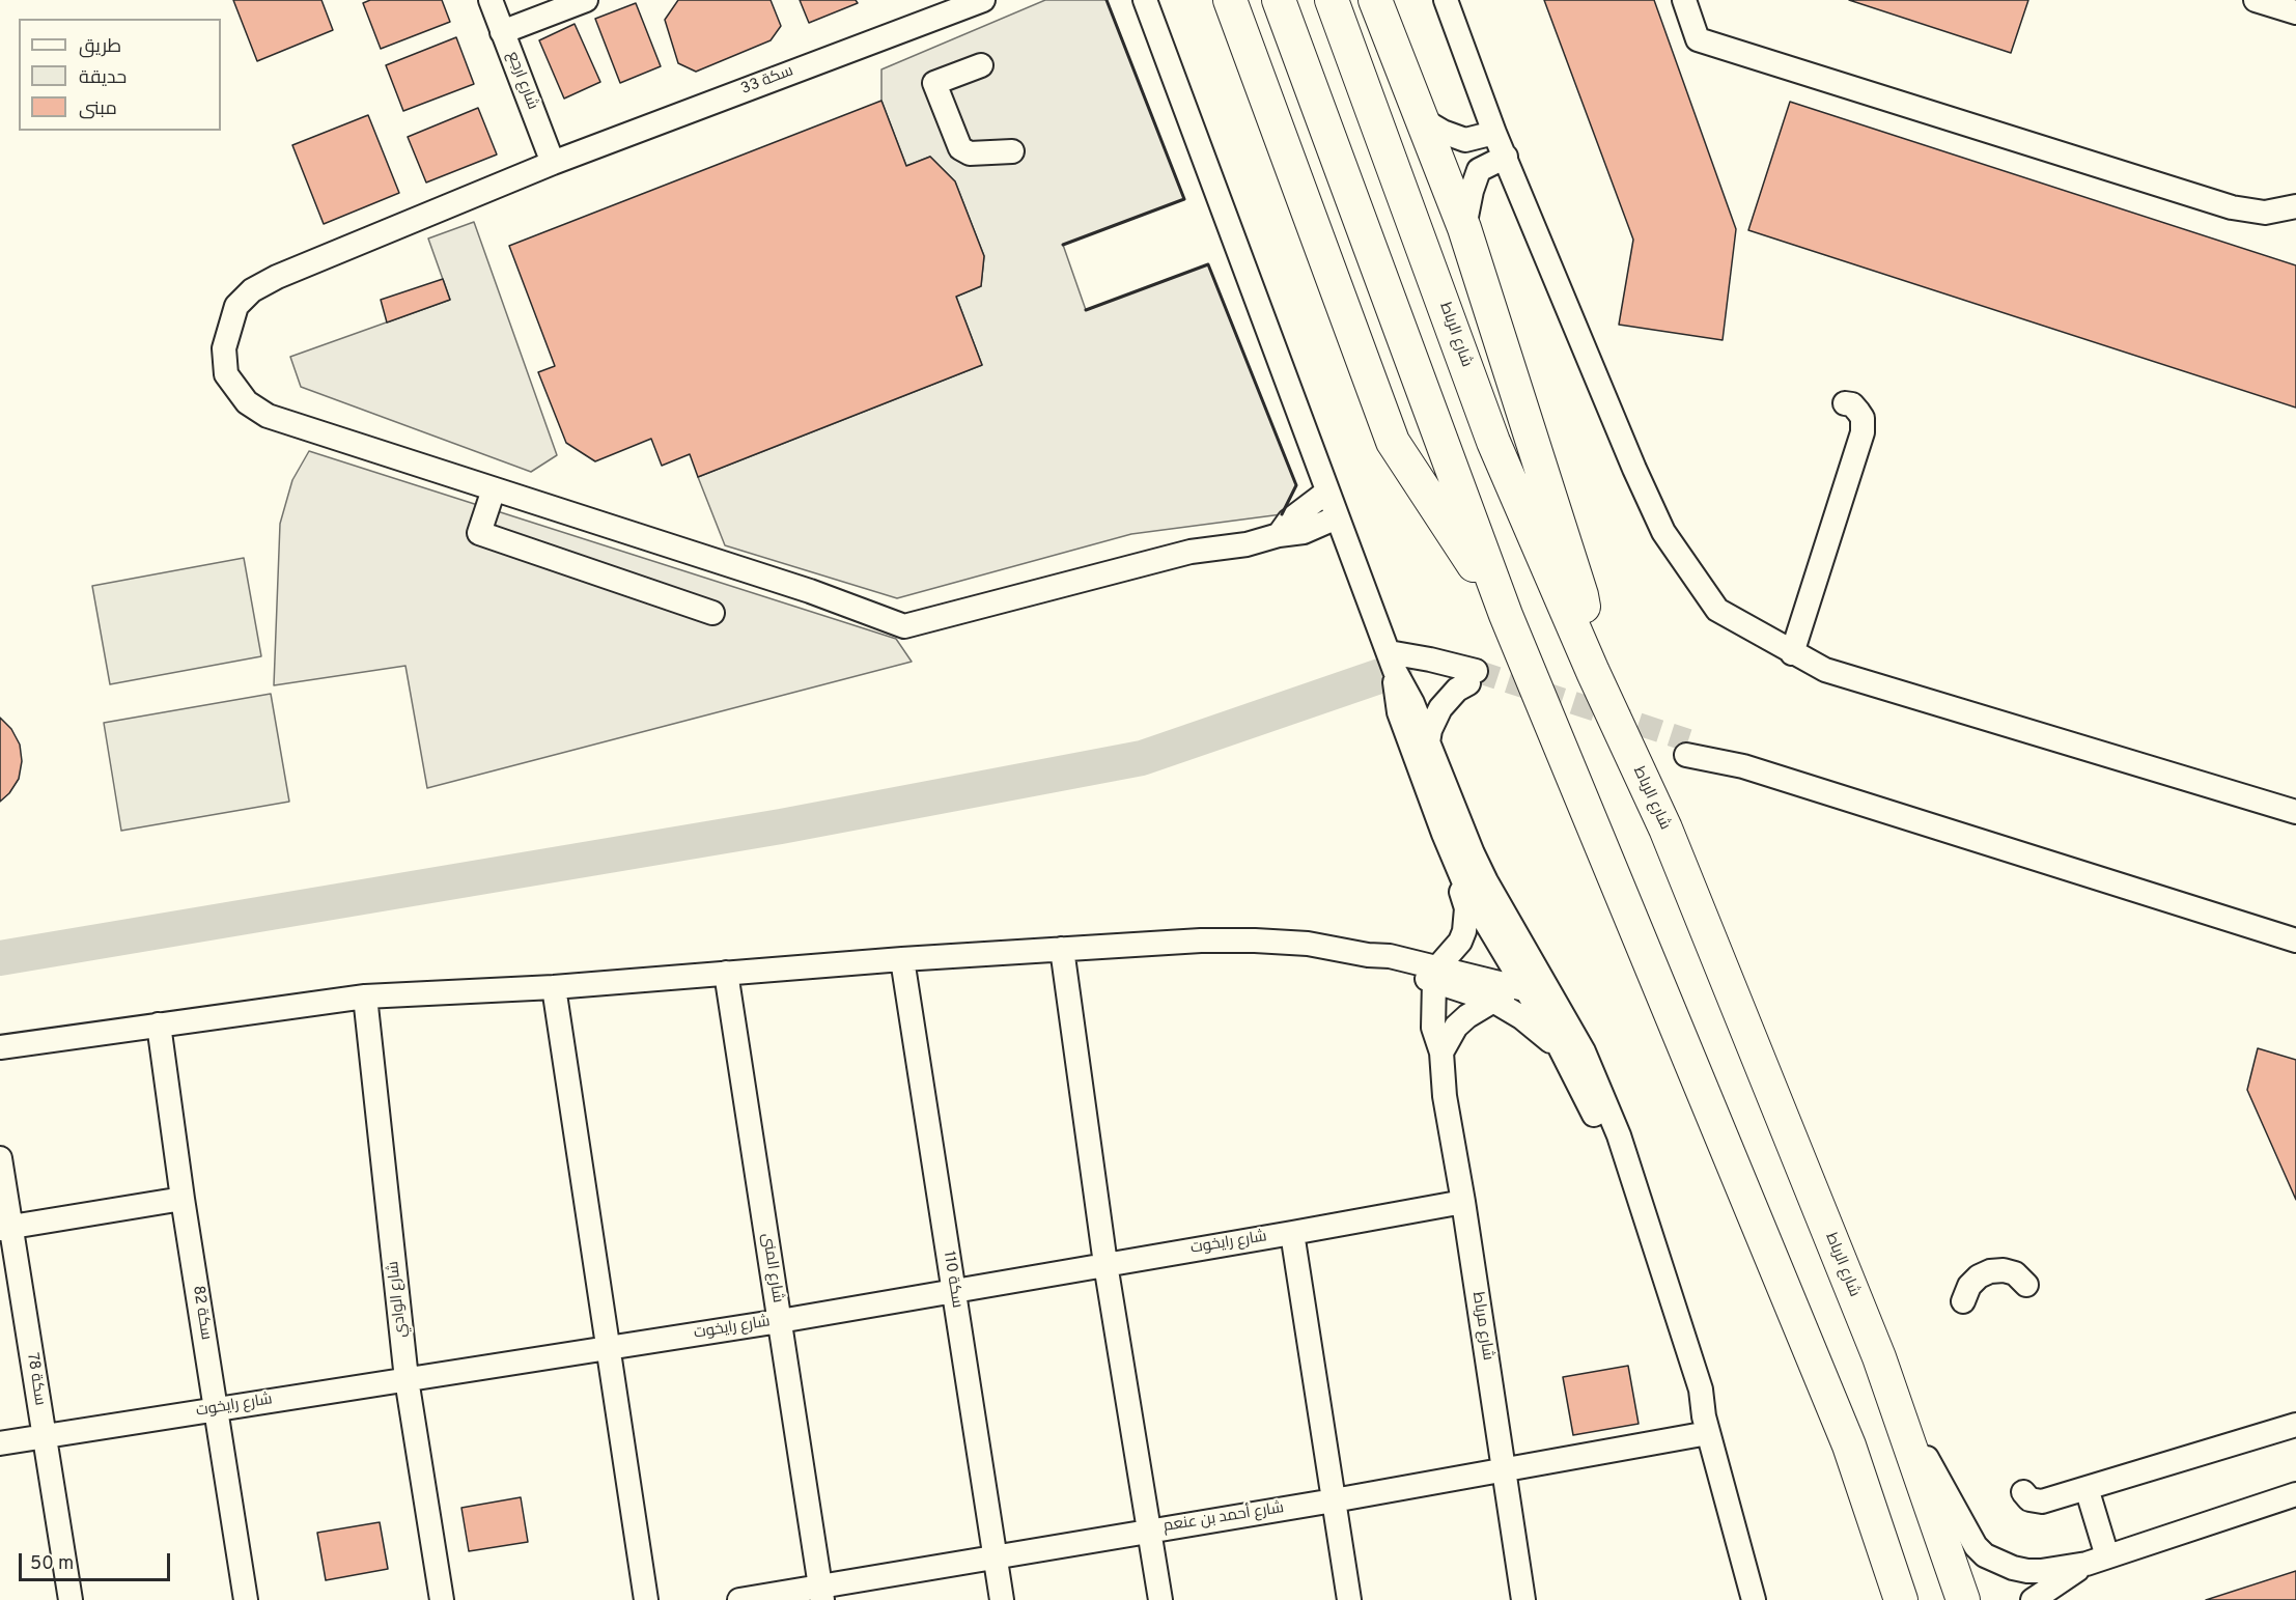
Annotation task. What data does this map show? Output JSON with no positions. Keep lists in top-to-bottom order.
{
  "streets": {
    "highway": ["شارع الرباط"],
    "street": [
      "شارع ارجع",
      "سكة 33",
      "شارع رايخوت",
      "شارع المنى",
      "سكة 110",
      "شارع الوادي",
      "سكة 82",
      "شارع مرباط",
      "سكة 78",
      "شارع أحمد بن عنعم"
    ]
  },
  "crossings": [
    ["شارع ارجع", "سكة 33"],
    ["شارع رايخوت", "شارع المنى"],
    ["شارع رايخوت", "سكة 110"],
    ["شارع رايخوت", "شارع الوادي"],
    ["شارع رايخوت", "سكة 82"],
    ["شارع رايخوت", "شارع مرباط"],
    ["شارع رايخوت", "سكة 78"],
    ["شارع المنى", "شارع أحمد بن عنعم"],
    ["سكة 110", "شارع أحمد بن عنعم"],
    ["شارع مرباط", "شارع أحمد بن عنعم"]
  ],
  "legend": ["طريق", "حديقة", "مبنى"],
  "scale_bar": "50 m"
}
